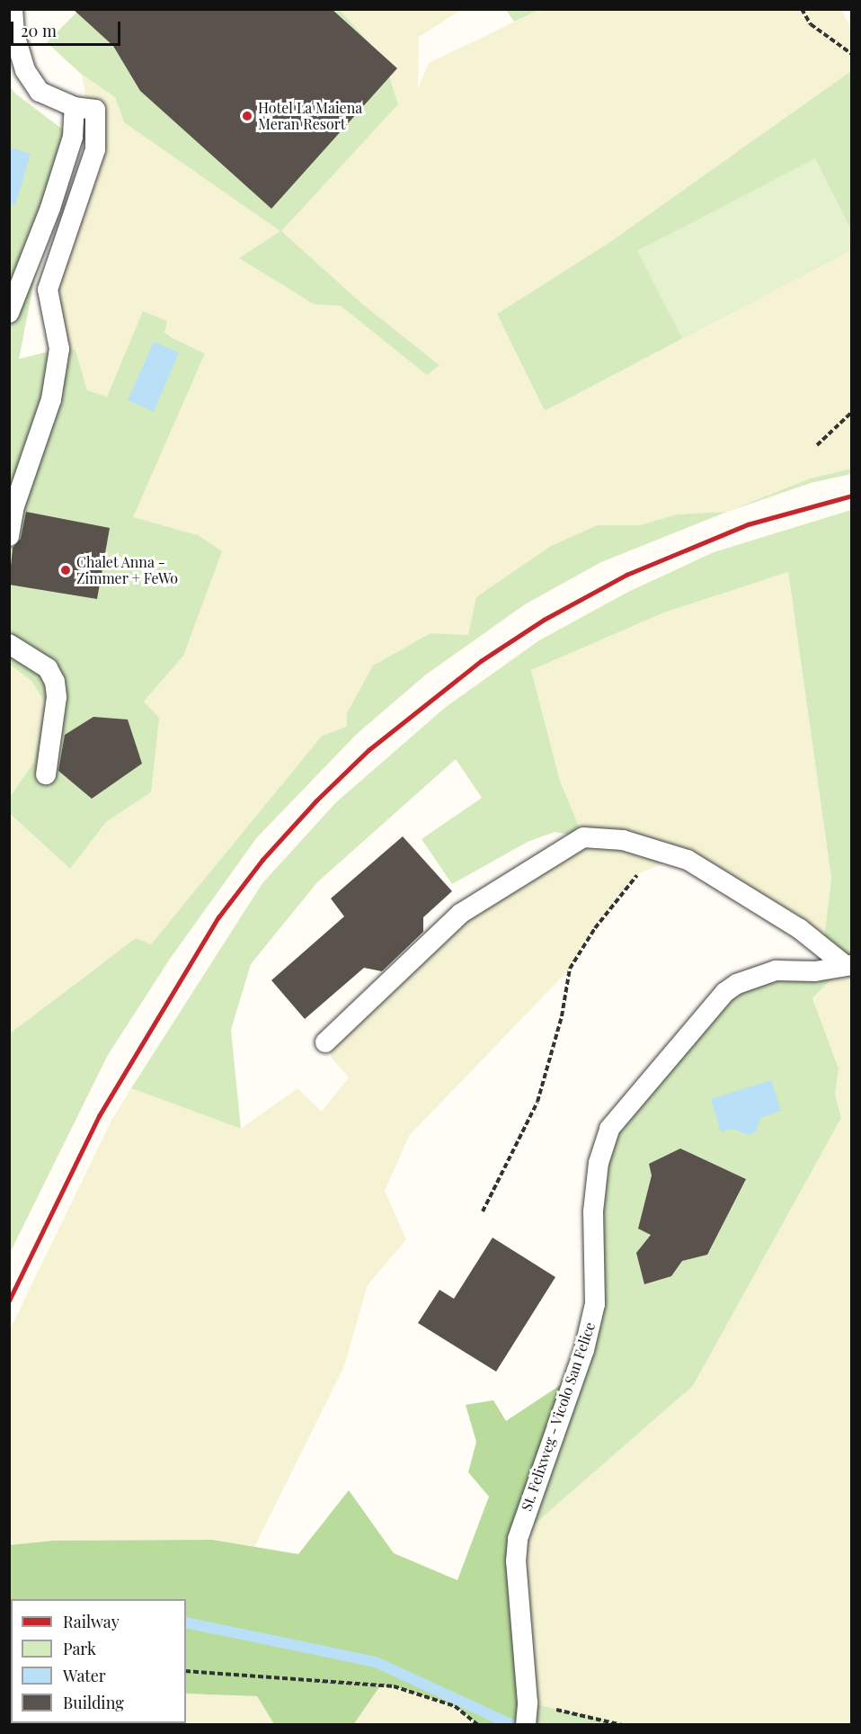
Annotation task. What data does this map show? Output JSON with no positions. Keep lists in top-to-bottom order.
{
  "streets": {
    "lane": ["St. Felixweg - Vicolo San Felice"]
  },
  "places": ["Hotel La Maiena Meran Resort", "Chalet Anna - Zimmer + FeWo"],
  "legend": [
    "Railway",
    "Park",
    "Water",
    "Building"
  ],
  "scale_bar": "20 m"
}
